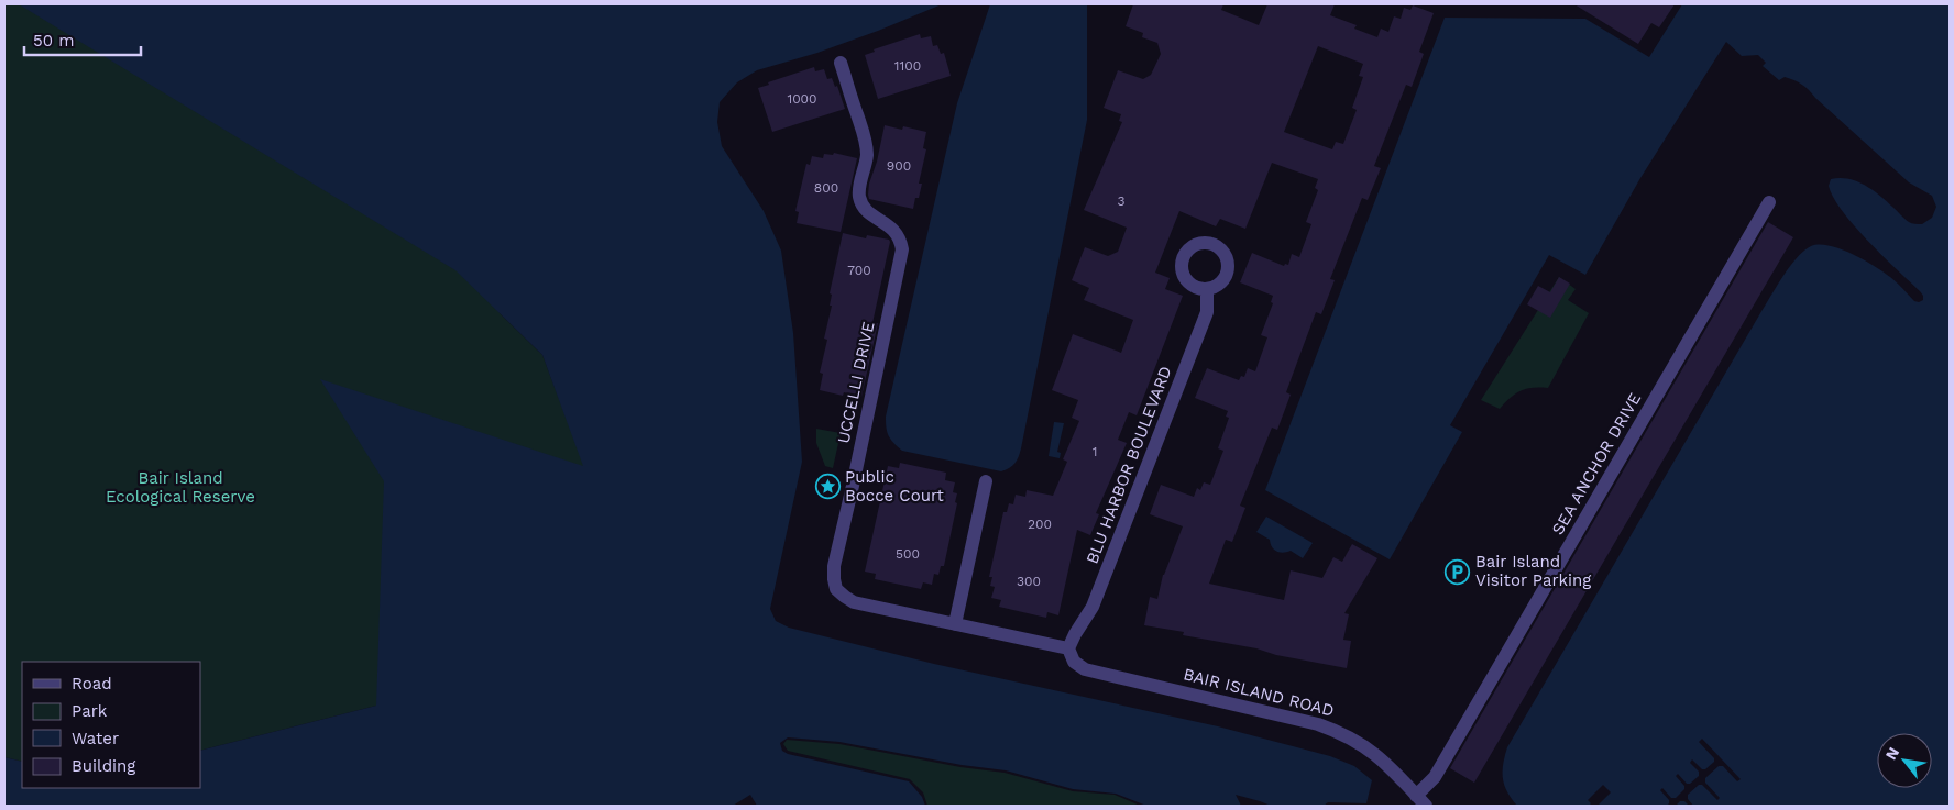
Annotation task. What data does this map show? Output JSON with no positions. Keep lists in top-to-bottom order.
{
  "streets": {
    "street": [
      "UCCELLI DRIVE",
      "SEA ANCHOR DRIVE",
      "BLU HARBOR BOULEVARD",
      "BAIR ISLAND ROAD"
    ]
  },
  "crossings": [
    ["UCCELLI DRIVE", "BLU HARBOR BOULEVARD"],
    ["UCCELLI DRIVE", "BAIR ISLAND ROAD"],
    ["SEA ANCHOR DRIVE", "BAIR ISLAND ROAD"],
    ["BLU HARBOR BOULEVARD", "BAIR ISLAND ROAD"]
  ],
  "parks": ["Bair Island Ecological Reserve"],
  "places": {
    "place": ["Public Bocce Court"],
    "parking": ["Bair Island Visitor Parking"]
  },
  "house_numbers": [
    "1100",
    "1000",
    "900",
    "800",
    "3",
    "700",
    "1",
    "200",
    "500",
    "300"
  ],
  "legend": [
    "Road",
    "Park",
    "Water",
    "Building"
  ],
  "scale_bar": "50 m",
  "north": "top left"
}
